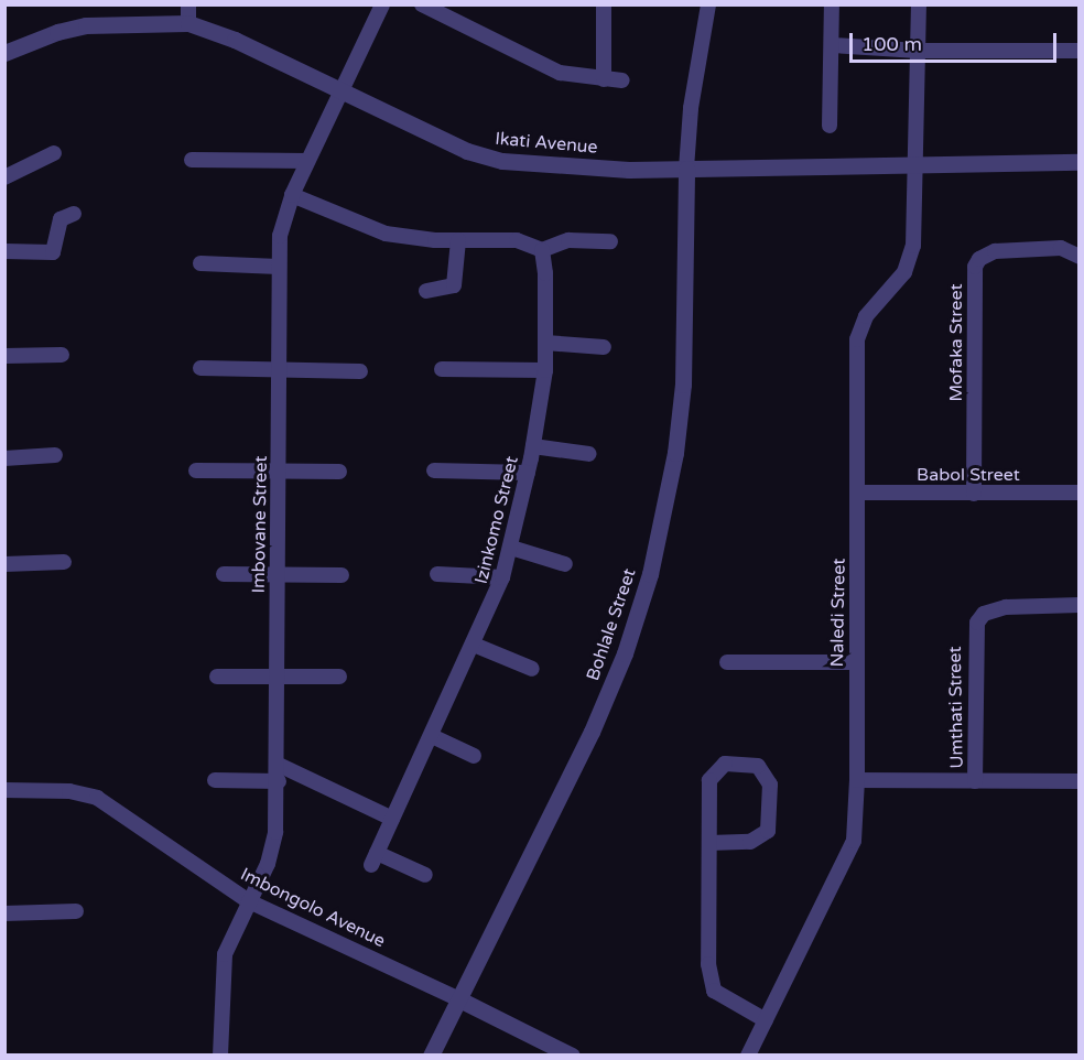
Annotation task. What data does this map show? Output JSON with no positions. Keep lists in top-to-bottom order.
{
  "streets": {
    "street": [
      "Ikati Avenue",
      "Mofaka Street",
      "Babol Street",
      "Izinkomo Street",
      "Imbovane Street",
      "Naledi Street",
      "Bohlale Street",
      "Umthati Street",
      "Imbongolo Avenue"
    ]
  },
  "crossings": [
    ["Ikati Avenue", "Imbovane Street"],
    ["Ikati Avenue", "Naledi Street"],
    ["Ikati Avenue", "Bohlale Street"],
    ["Mofaka Street", "Babol Street"],
    ["Babol Street", "Naledi Street"],
    ["Imbovane Street", "Imbongolo Avenue"],
    ["Bohlale Street", "Imbongolo Avenue"]
  ],
  "scale_bar": "100 m"
}
